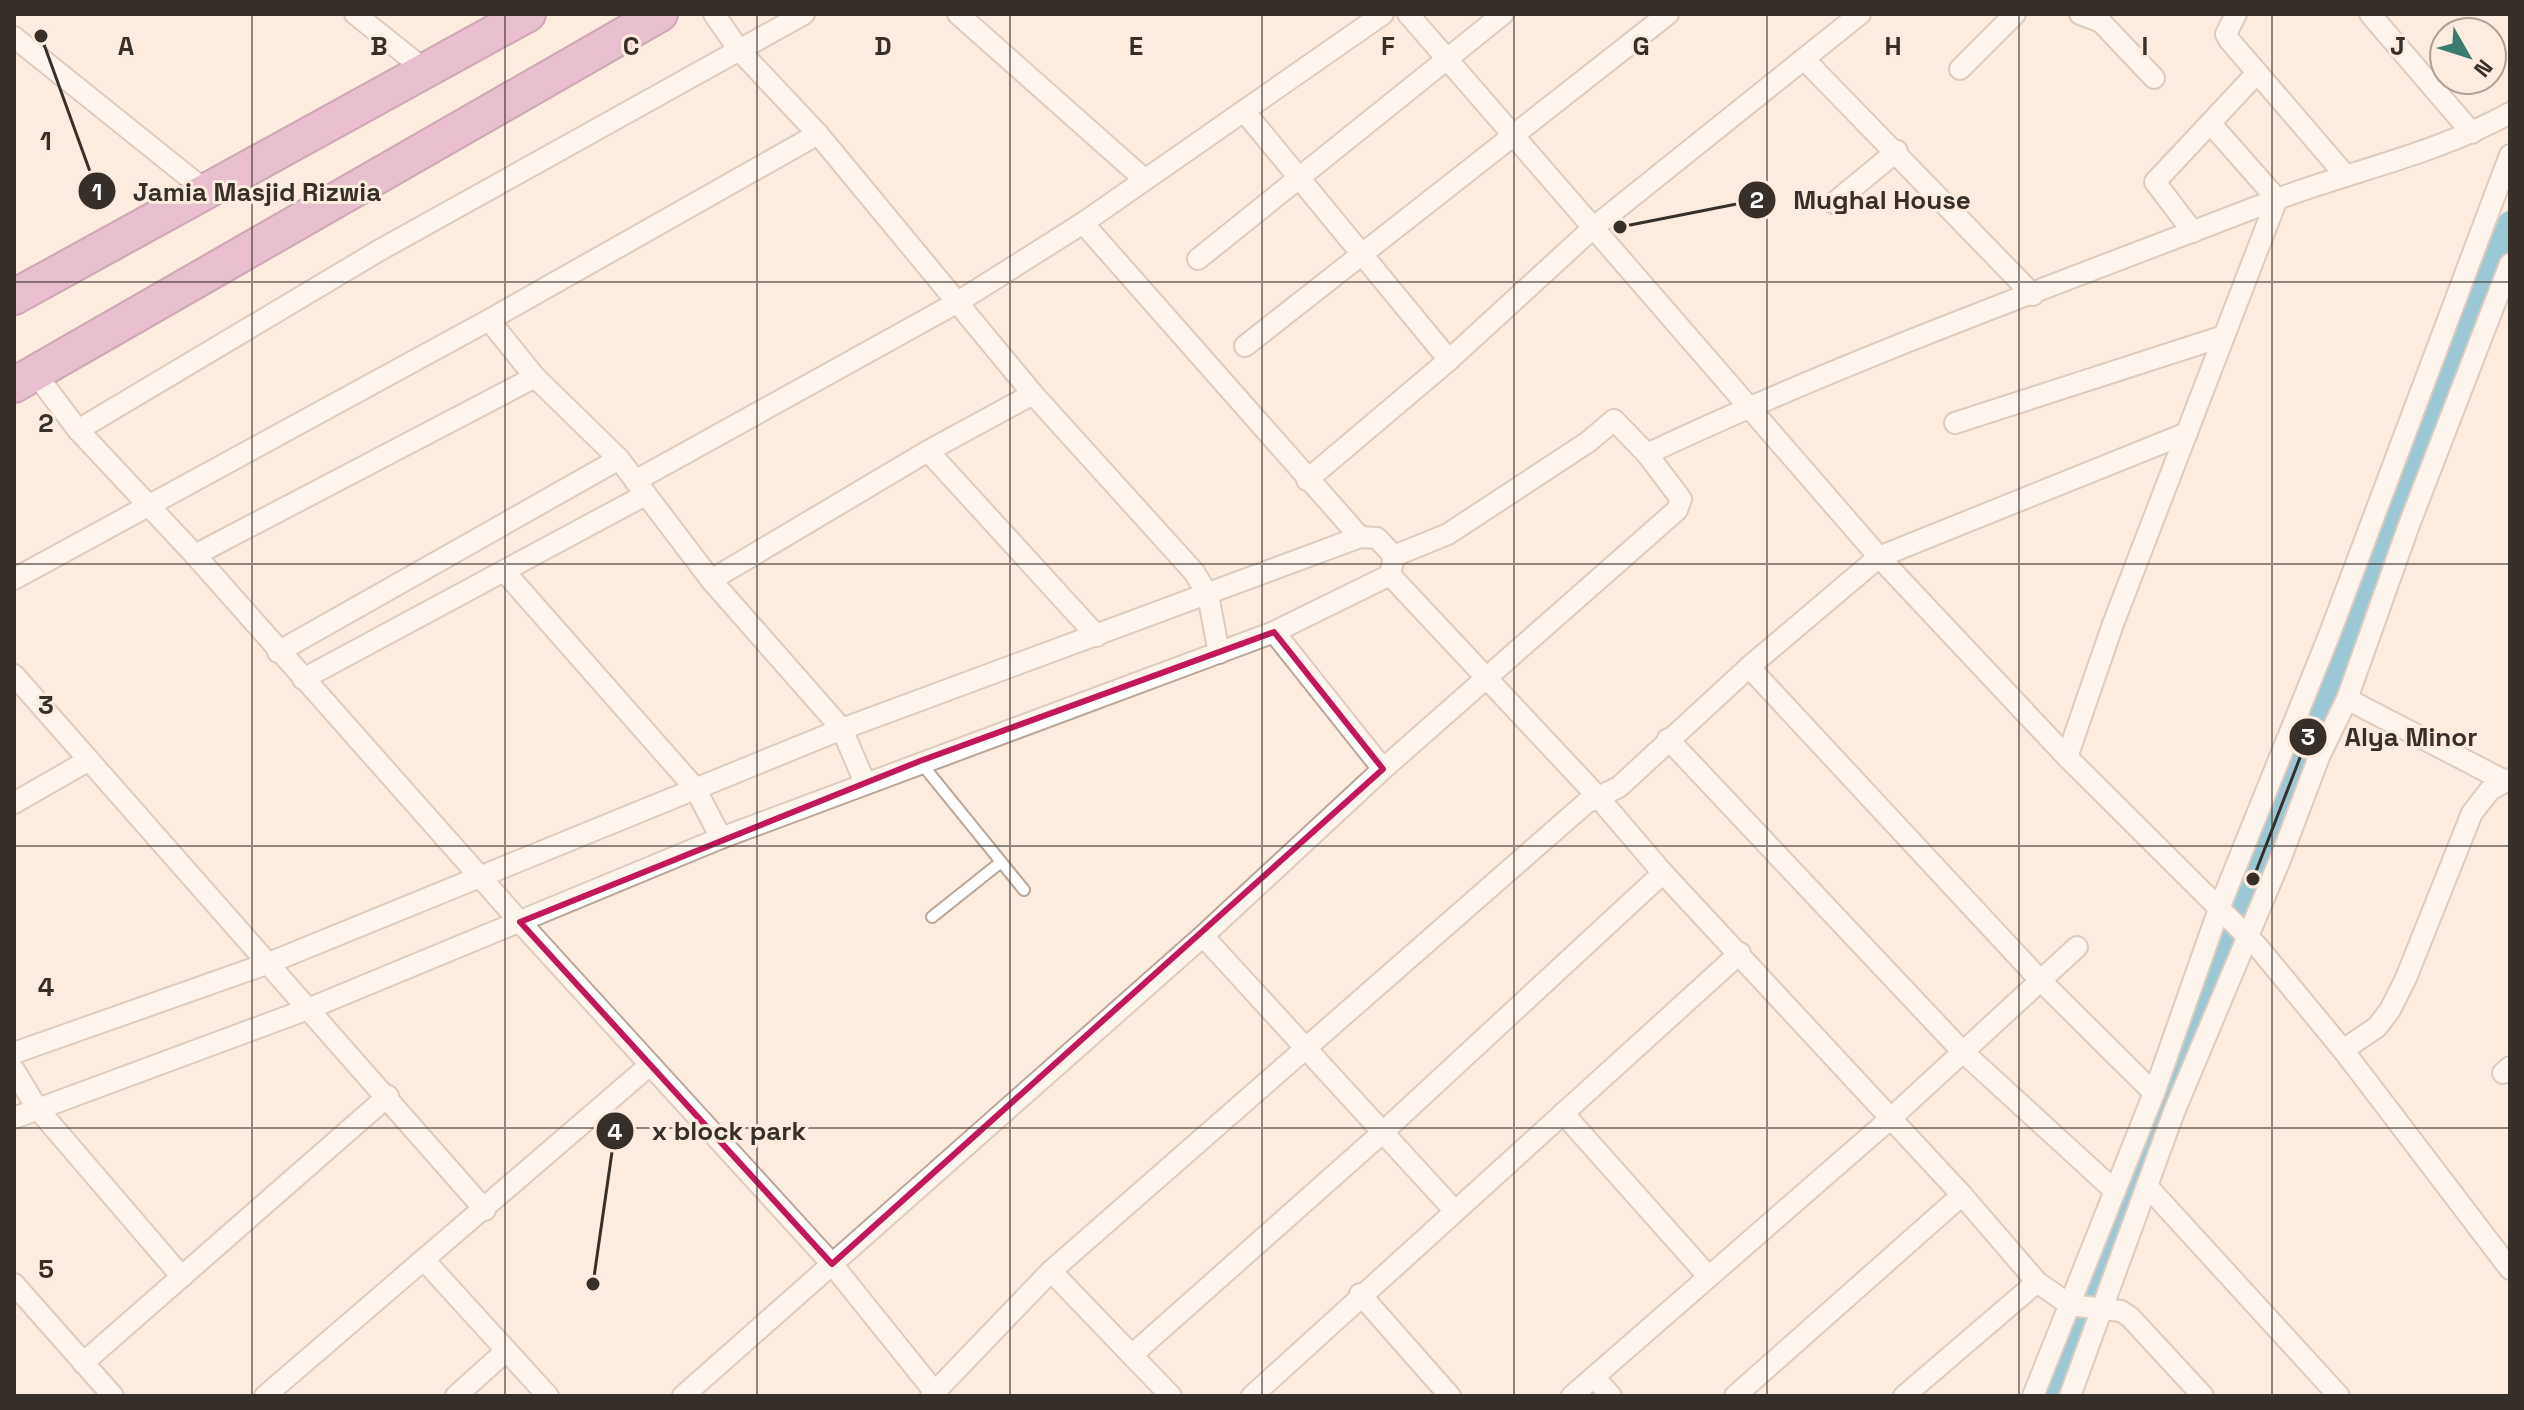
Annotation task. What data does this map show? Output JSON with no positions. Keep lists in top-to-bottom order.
{
  "places": [
    "Jamia Masjid Rizwia",
    "Mughal House",
    "Alya Minor",
    "x block park"
  ],
  "north": "bottom right",
  "grid": {
    "columns": [
      "A",
      "B",
      "C",
      "D",
      "E",
      "F",
      "G",
      "H",
      "I",
      "J"
    ],
    "rows": [
      "1",
      "2",
      "3",
      "4",
      "5"
    ]
  }
}
